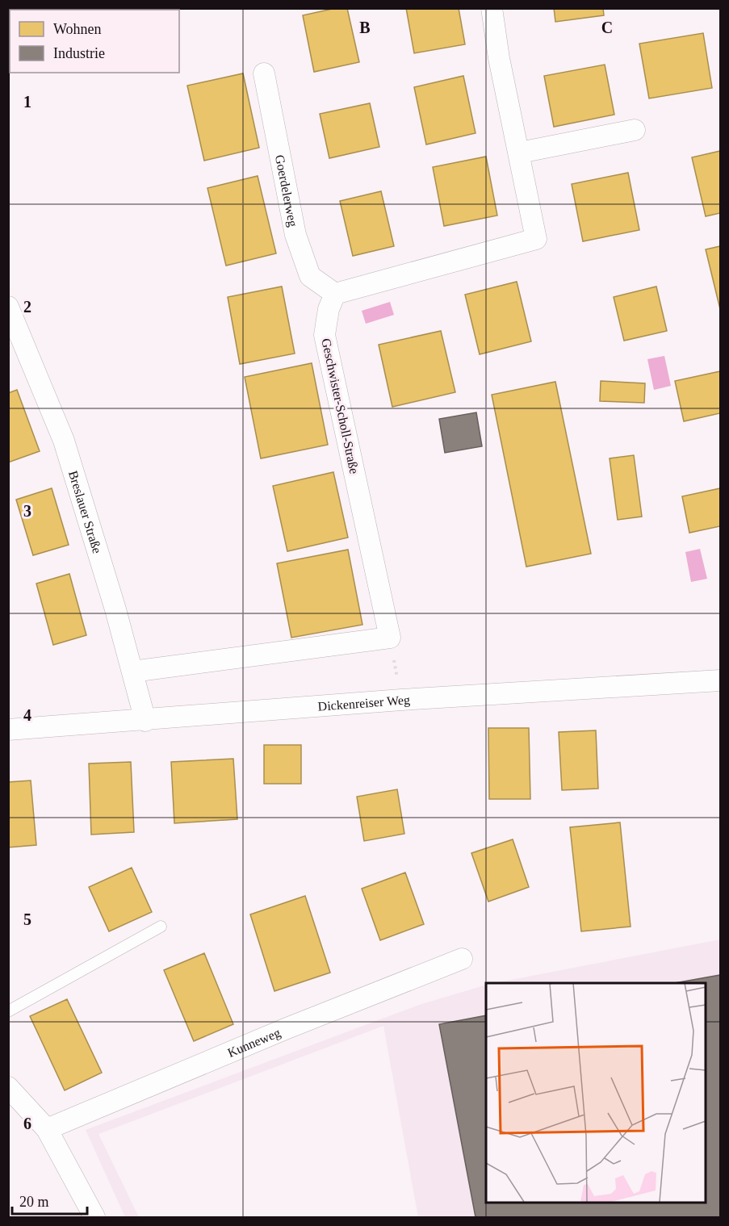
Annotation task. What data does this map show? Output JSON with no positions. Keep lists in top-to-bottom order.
{
  "streets": {
    "street": [
      "Goerdelerweg",
      "Geschwister-Scholl-Straße",
      "Breslauer Straße",
      "Dickenreiser Weg",
      "Kunneweg"
    ]
  },
  "crossings": [
    ["Goerdelerweg", "Geschwister-Scholl-Straße"],
    ["Breslauer Straße", "Dickenreiser Weg"]
  ],
  "legend": ["Wohnen", "Industrie"],
  "scale_bar": "20 m",
  "grid": {
    "columns": ["B", "C"],
    "rows": [
      "1",
      "2",
      "3",
      "4",
      "5",
      "6"
    ]
  }
}
